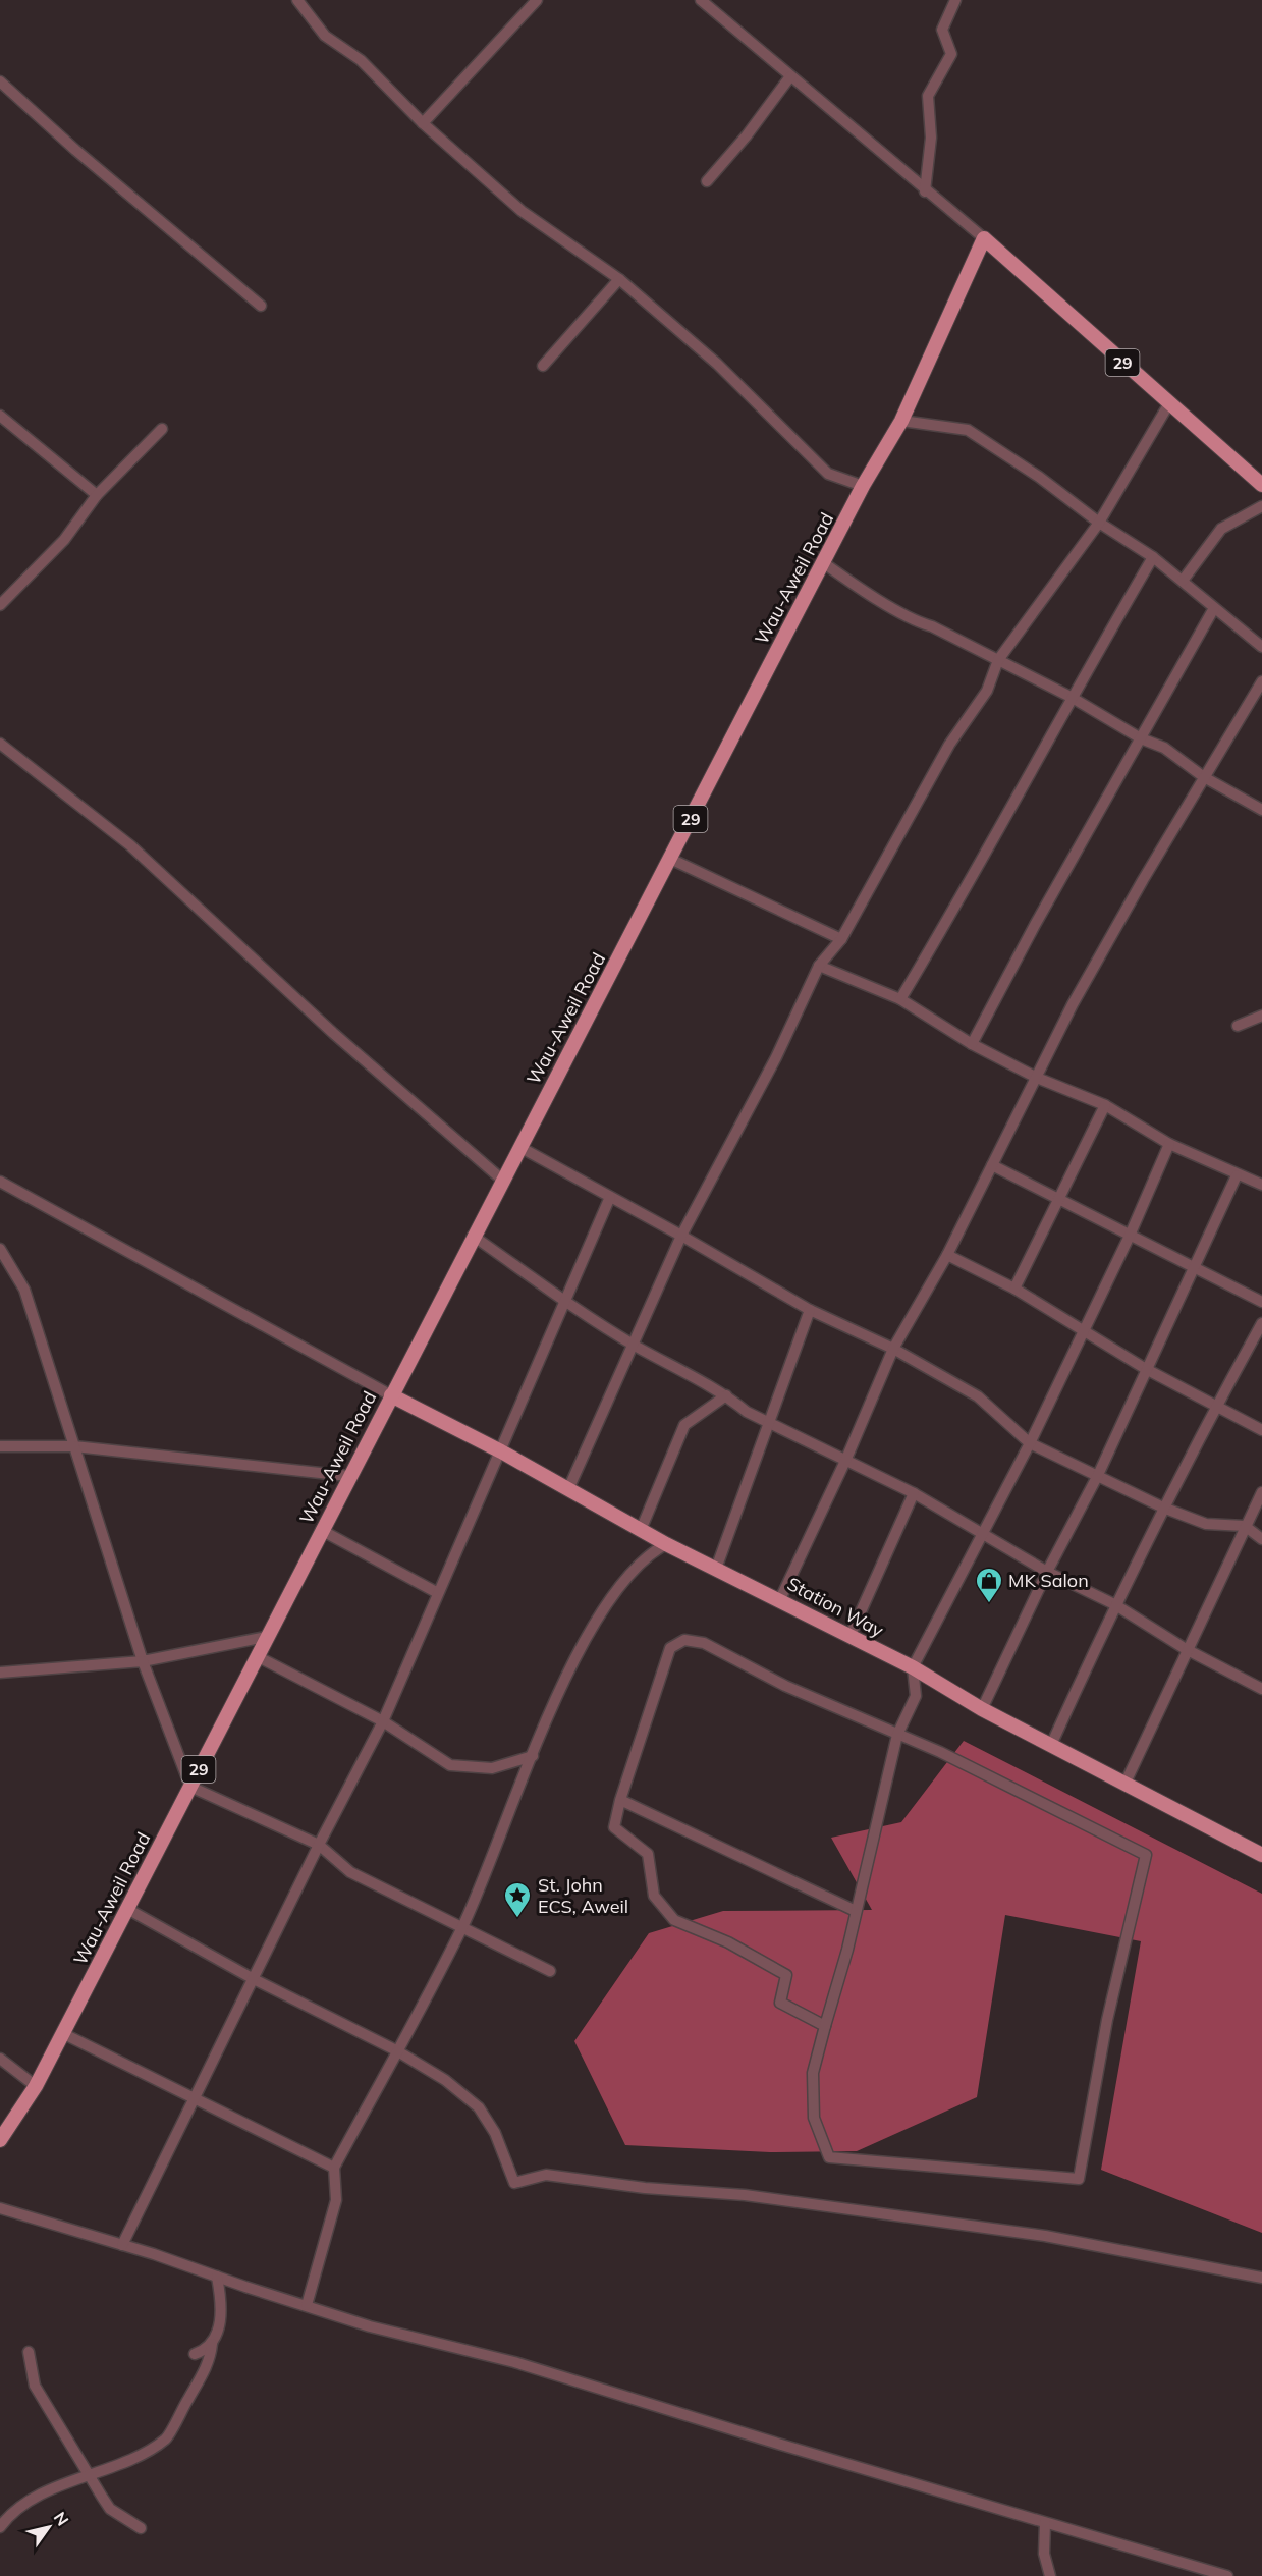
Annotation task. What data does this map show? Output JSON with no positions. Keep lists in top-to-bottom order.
{
  "streets": {
    "main road": ["29", "Wau-Aweil Road", "Station Way"]
  },
  "crossings": [
    ["29", "Wau-Aweil Road"],
    ["Wau-Aweil Road", "Station Way"]
  ],
  "places": {
    "shop": ["MK Salon"],
    "place": ["St. John ECS, Aweil"]
  },
  "north": "top right"
}
